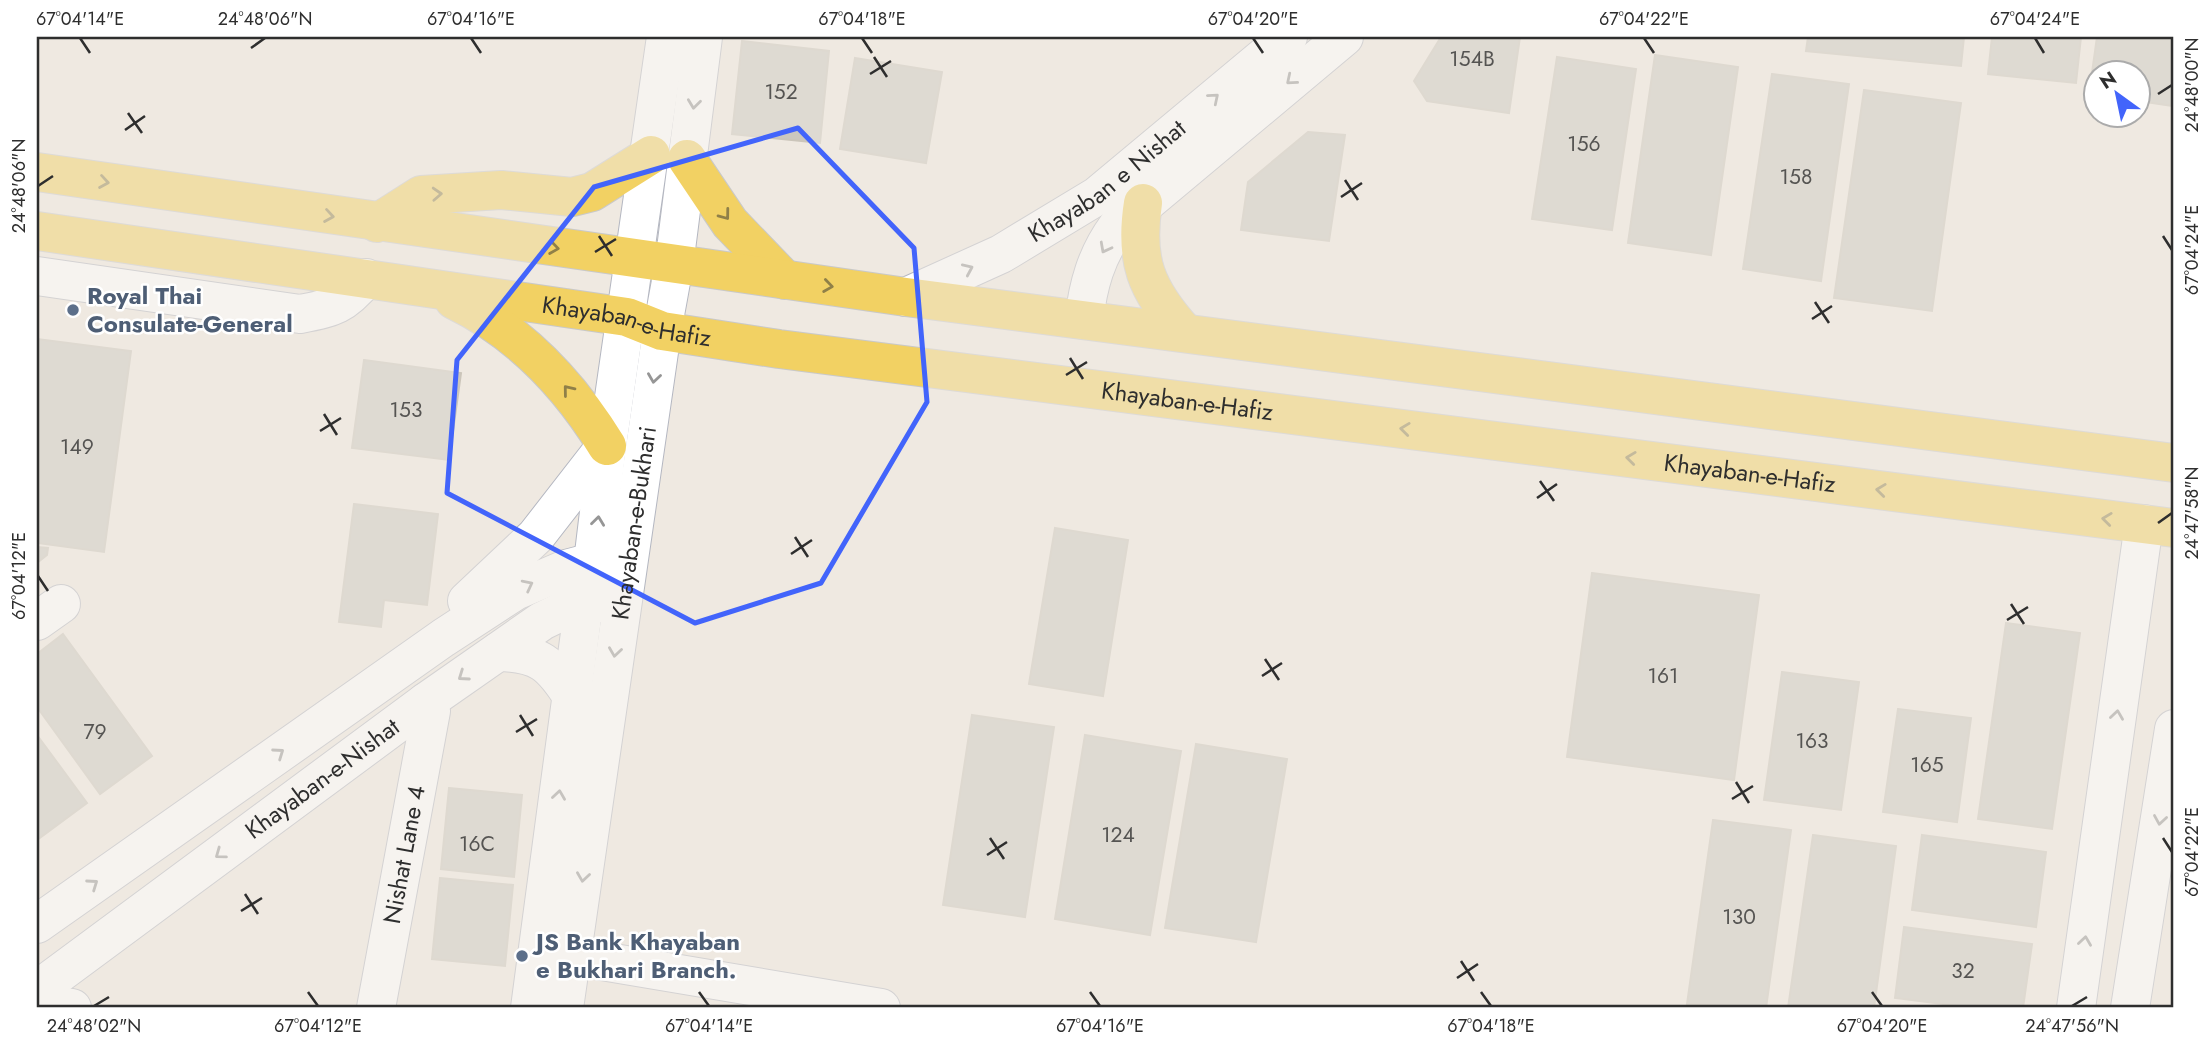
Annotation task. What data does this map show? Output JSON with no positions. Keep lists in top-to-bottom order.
{
  "streets": {
    "main road": ["Khayaban-e-Hafiz"],
    "street": [
      "Khayaban e Nishat",
      "Khayaban-e-Bukhari",
      "Khayaban-e-Nishat",
      "Nishat Lane 4"
    ]
  },
  "crossings": [
    ["Khayaban-e-Hafiz", "Khayaban-e-Bukhari"],
    ["Khayaban-e-Bukhari", "Khayaban-e-Nishat"],
    ["Khayaban-e-Nishat", "Nishat Lane 4"]
  ],
  "places": ["Royal Thai Consulate-General", "JS Bank Khayaban e Bukhari Branch."],
  "house_numbers": [
    "154B",
    "152",
    "156",
    "158",
    "153",
    "149",
    "161",
    "79",
    "163",
    "165",
    "124",
    "16C",
    "130",
    "32"
  ],
  "north": "top left",
  "coordinates": [
    "67°04'14\"E",
    "24°48'06\"N",
    "67°04'16\"E",
    "67°04'18\"E",
    "67°04'20\"E",
    "67°04'22\"E",
    "67°04'24\"E",
    "24°48'00\"N",
    "24°47'58\"N",
    "67°04'12\"E",
    "24°48'02\"N",
    "24°47'56\"N"
  ]
}
